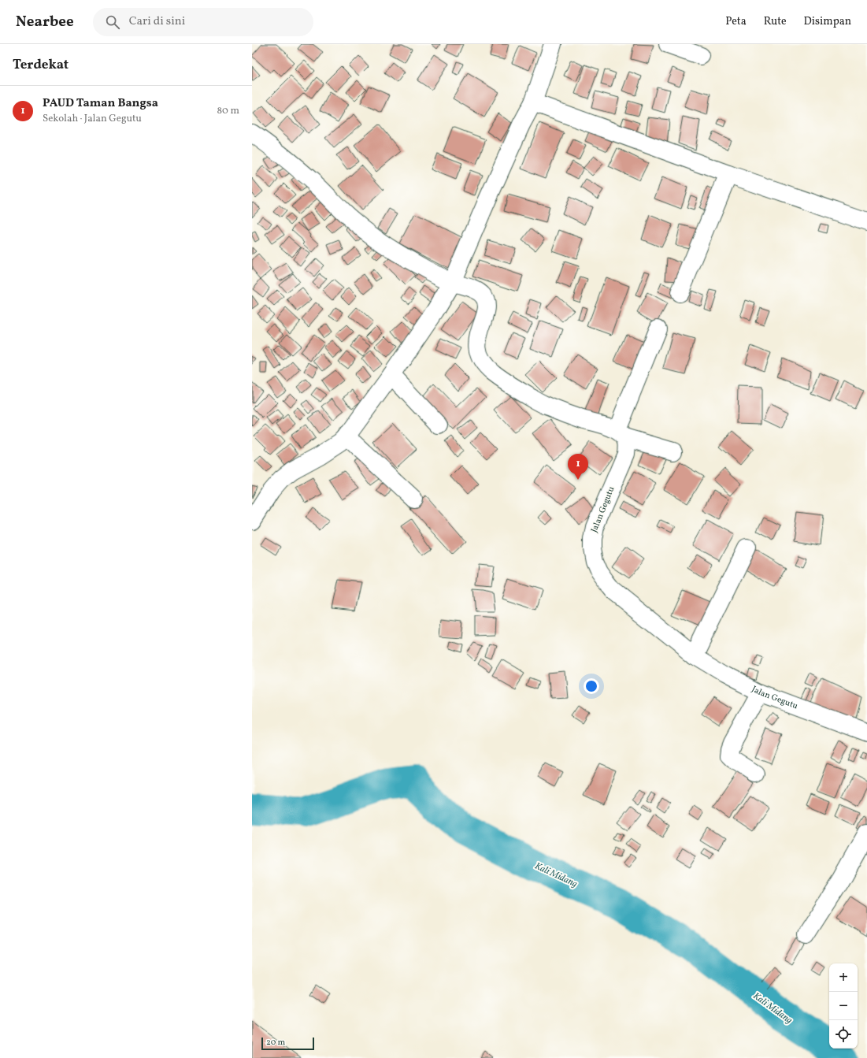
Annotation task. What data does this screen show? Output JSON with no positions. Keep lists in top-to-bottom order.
{
  "streets": {
    "street": ["Jalan Gegutu"]
  },
  "water": ["Kali Midang"],
  "scale_bar": "20 m",
  "page": {
    "header": "Nearbee",
    "search": "Cari di sini",
    "nav": ["Peta", "Rute", "Disimpan"],
    "heading": "Terdekat",
    "list": [
      {
        "mark": "1",
        "name": "PAUD Taman Bangsa",
        "note": "Sekolah · Jalan Gegutu",
        "value": "80 m"
      }
    ],
    "pins": "1",
    "map_buttons": ["+", "−"],
    "scale": "20 m"
  }
}
